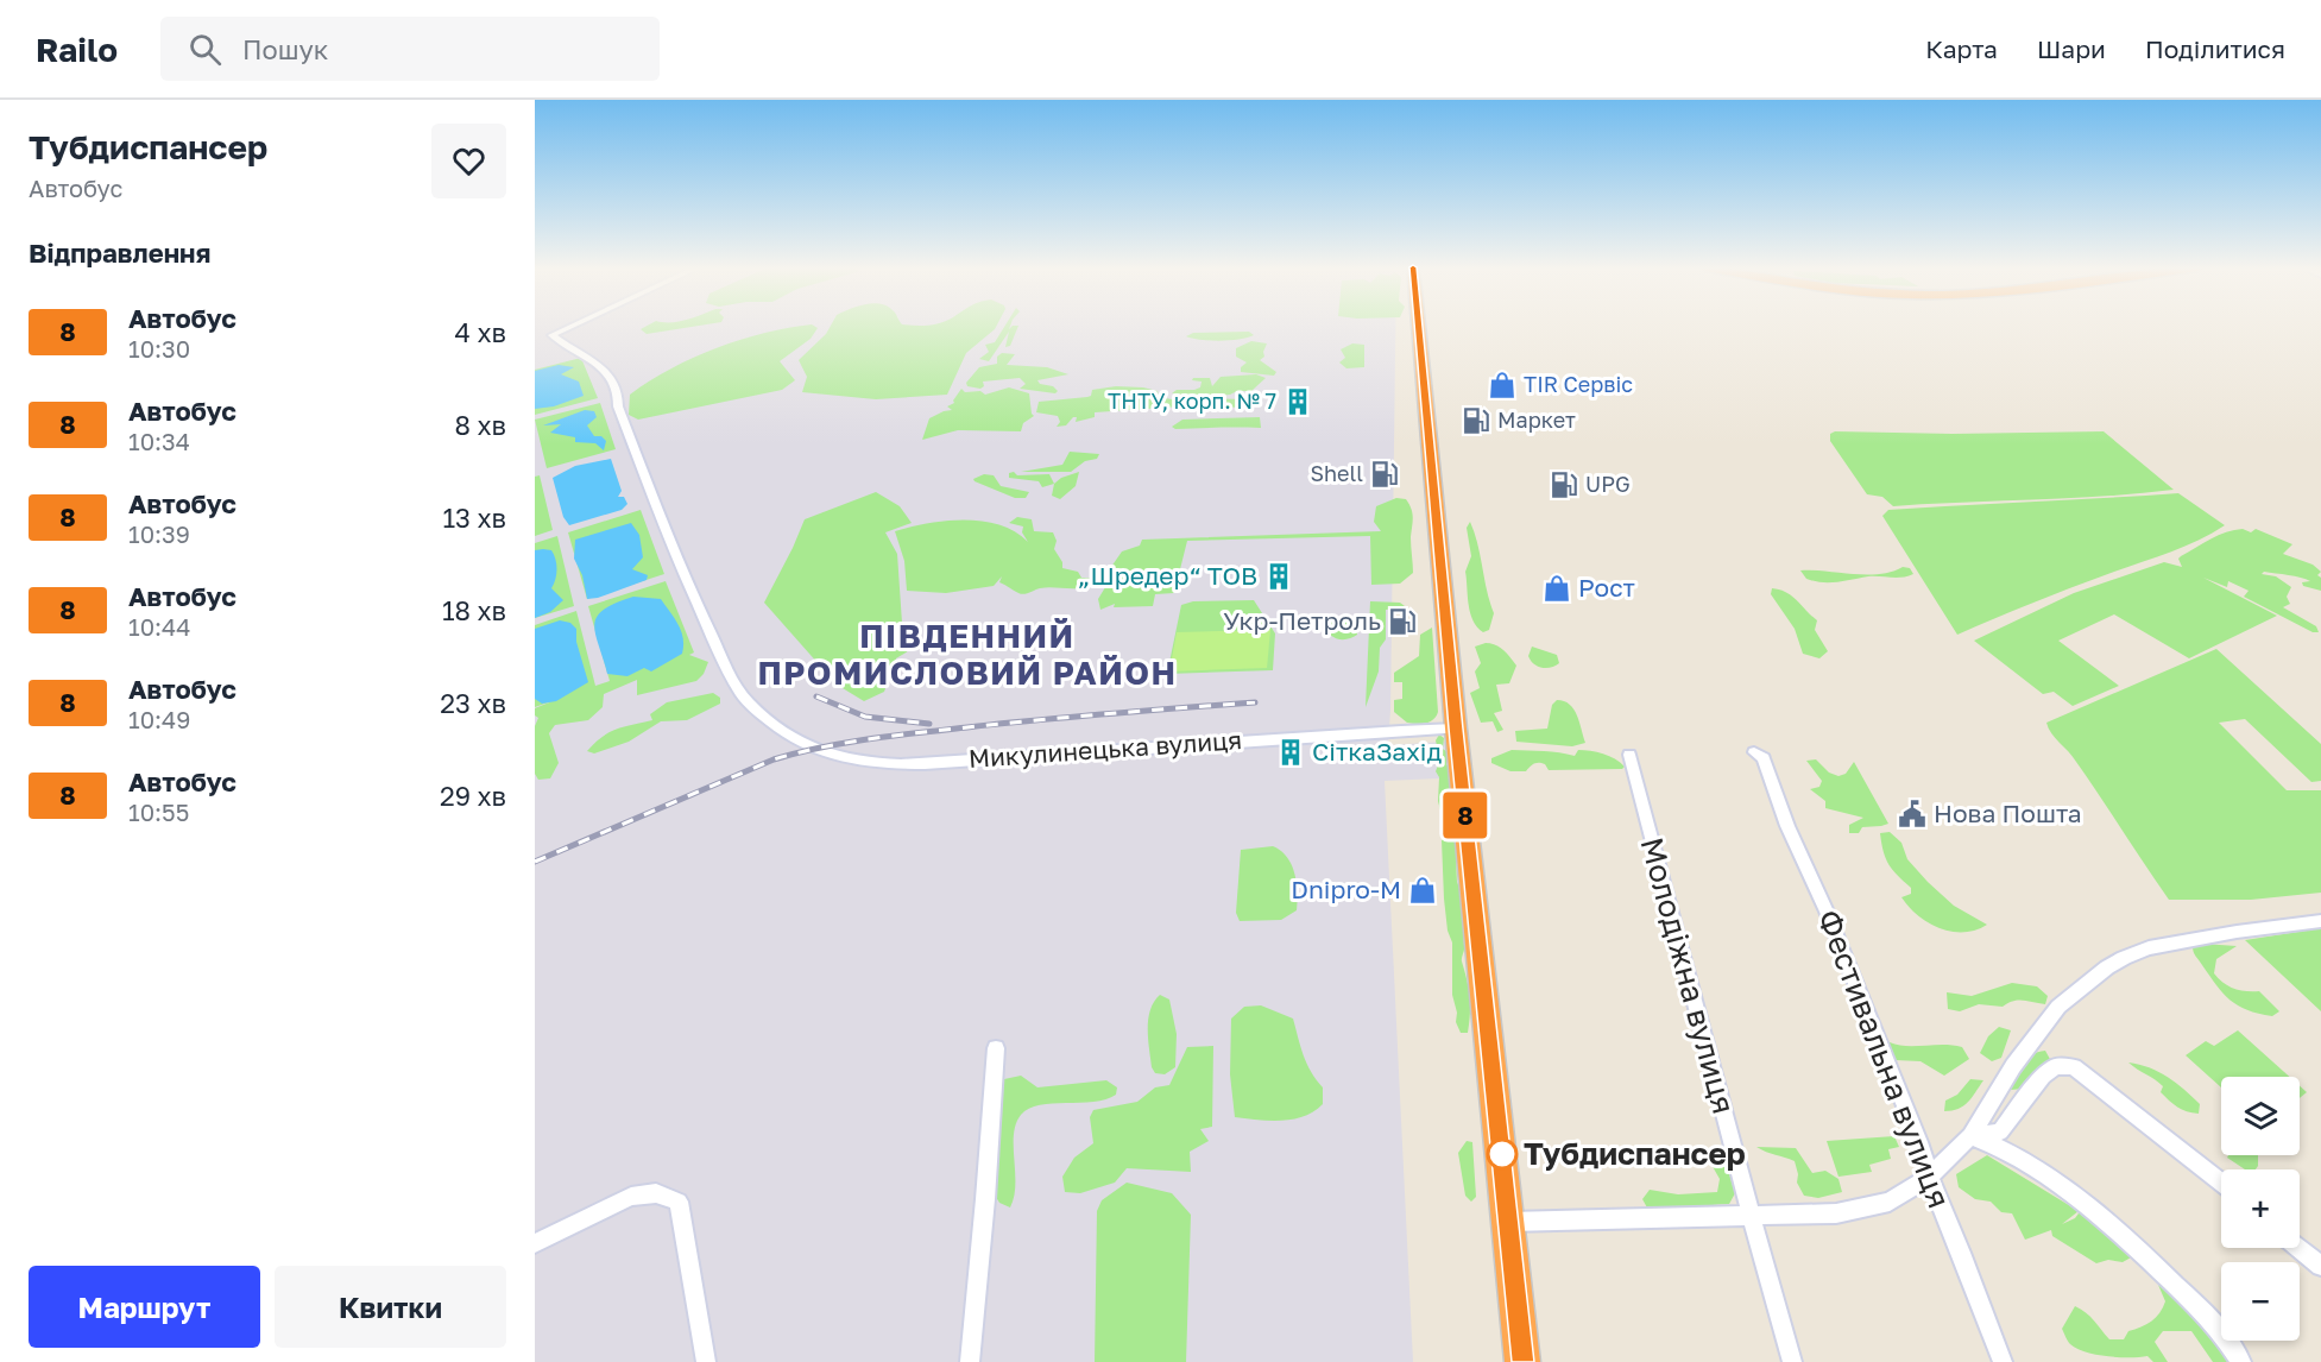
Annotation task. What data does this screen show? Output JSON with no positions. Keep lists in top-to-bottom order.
{
  "streets": {
    "street": ["Микулинецька вулиця", "Молодіжна вулиця", "Фестивальна вулиця"]
  },
  "districts": ["ПІВДЕННИЙ ПРОМИСЛОВИЙ РАЙОН"],
  "places": {
    "shop": ["TIR Сервіс", "Рост", "Dnipro-M"],
    "building": ["ТНТУ, корп. № 7", "„Шредер“ ТОВ", "СіткаЗахід"],
    "fuel station": [
      "Маркет",
      "Shell",
      "UPG",
      "Укр-Петроль"
    ],
    "public building": ["Нова Пошта"],
    "other": ["Тубдиспансер"]
  },
  "lines": ["bus line 8"],
  "page": {
    "header": "Railo",
    "search": "Пошук",
    "nav": ["Карта", "Шари", "Поділитися"],
    "heading": [
      ["Тубдиспансер", "Автобус"],
      "Відправлення"
    ],
    "on_map": "8",
    "list": [
      {
        "mark": "8",
        "name": "Автобус",
        "note": "10:30",
        "value": "4 хв"
      },
      {
        "mark": "8",
        "name": "Автобус",
        "note": "10:34",
        "value": "8 хв"
      },
      {
        "mark": "8",
        "name": "Автобус",
        "note": "10:39",
        "value": "13 хв"
      },
      {
        "mark": "8",
        "name": "Автобус",
        "note": "10:44",
        "value": "18 хв"
      },
      {
        "mark": "8",
        "name": "Автобус",
        "note": "10:49",
        "value": "23 хв"
      },
      {
        "mark": "8",
        "name": "Автобус",
        "note": "10:55",
        "value": "29 хв"
      }
    ],
    "map_buttons": ["+", "−"],
    "buttons": ["Маршрут", "Квитки"]
  }
}
